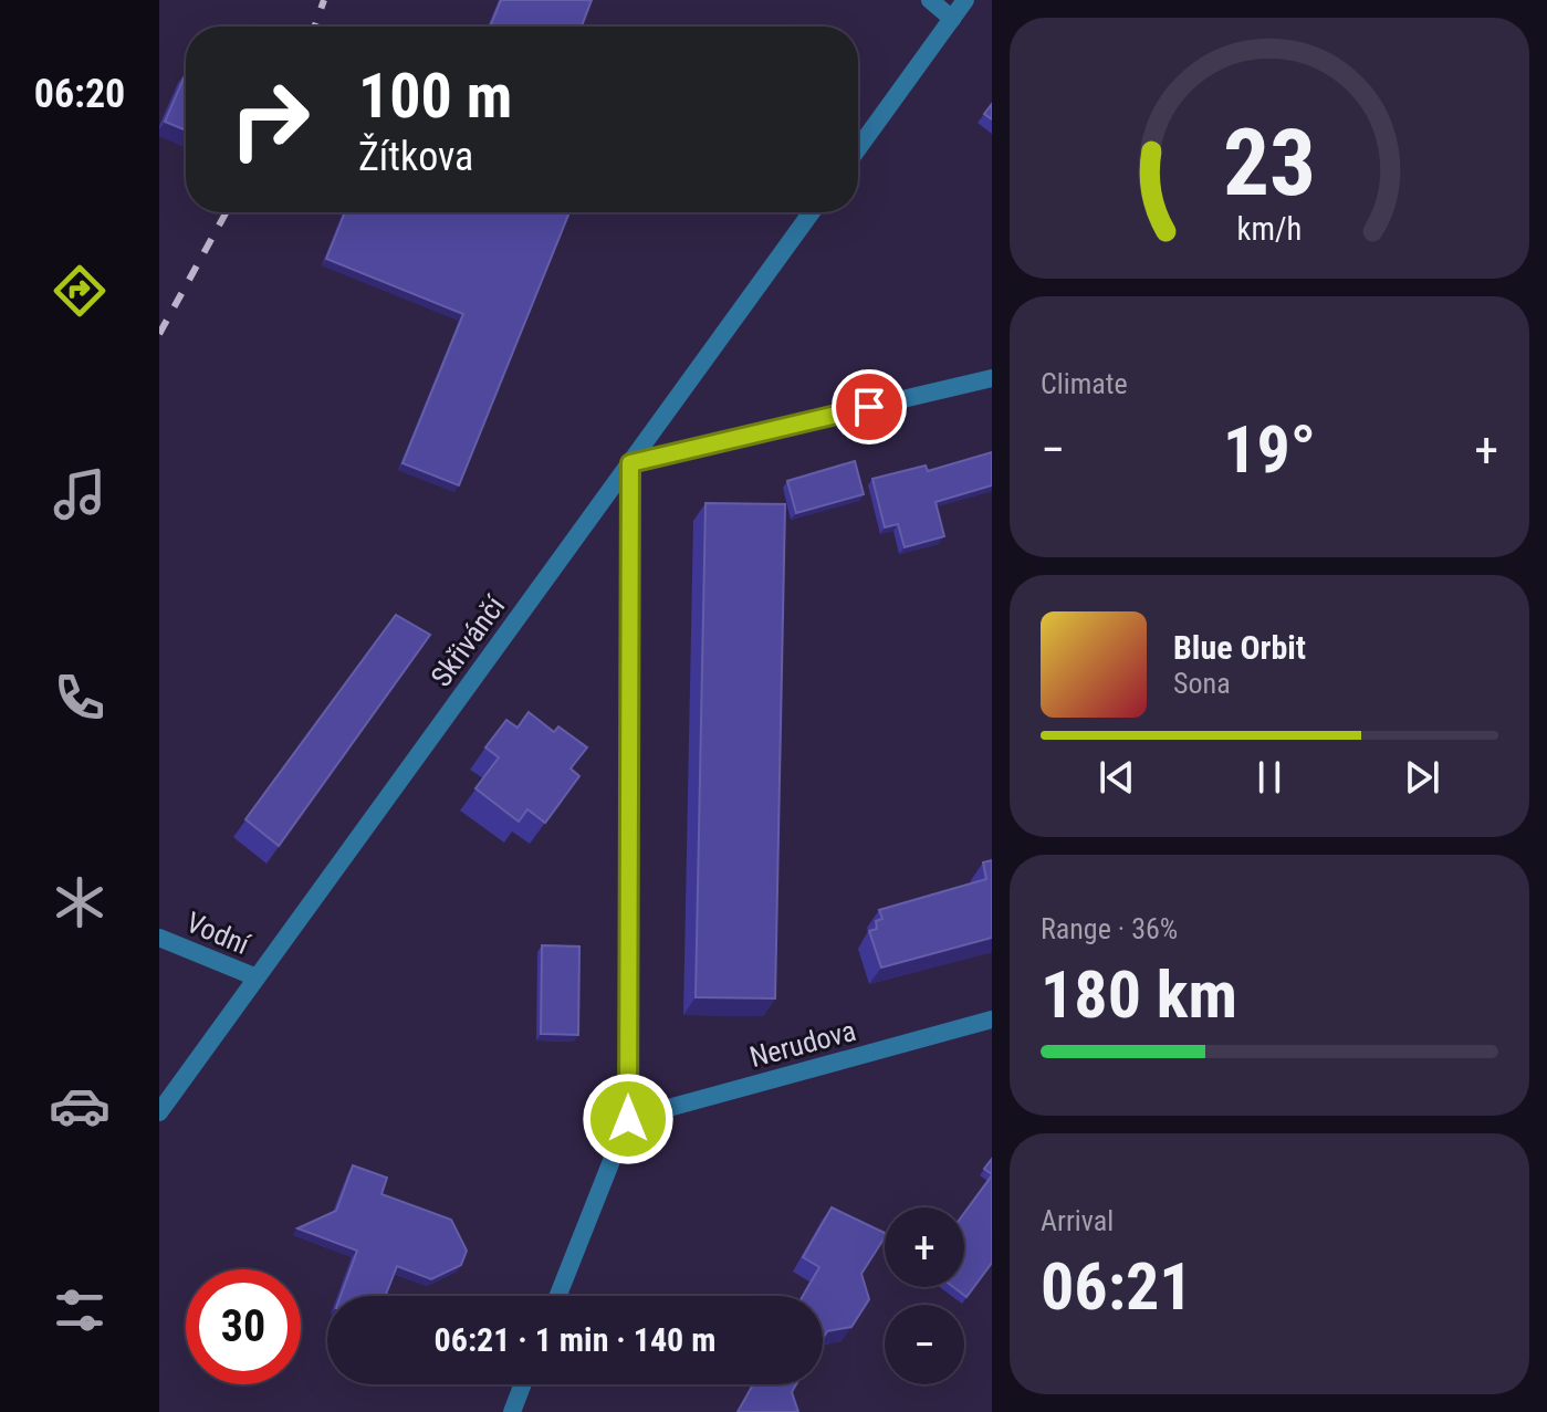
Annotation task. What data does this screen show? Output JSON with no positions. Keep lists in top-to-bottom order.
{
  "streets": {
    "street": ["Skřivánčí", "Vodní", "Nerudova"]
  },
  "crossings": [
    ["Skřivánčí", "Vodní"]
  ],
  "page": {
    "tabs": "06:20",
    "turn": ["100 m", "Žítkova"],
    "tile": [
      "Climate",
      ["Range · 36%", "180 km"],
      ["Arrival", "06:21"]
    ],
    "heat": ["−", "19°", "+"],
    "song": ["Blue Orbit", "Sona"],
    "map_buttons": ["+", "−"],
    "limit": "30",
    "trip": "06:21 · 1 min · 140 m",
    "gauge": ["23", "km/h"]
  }
}
